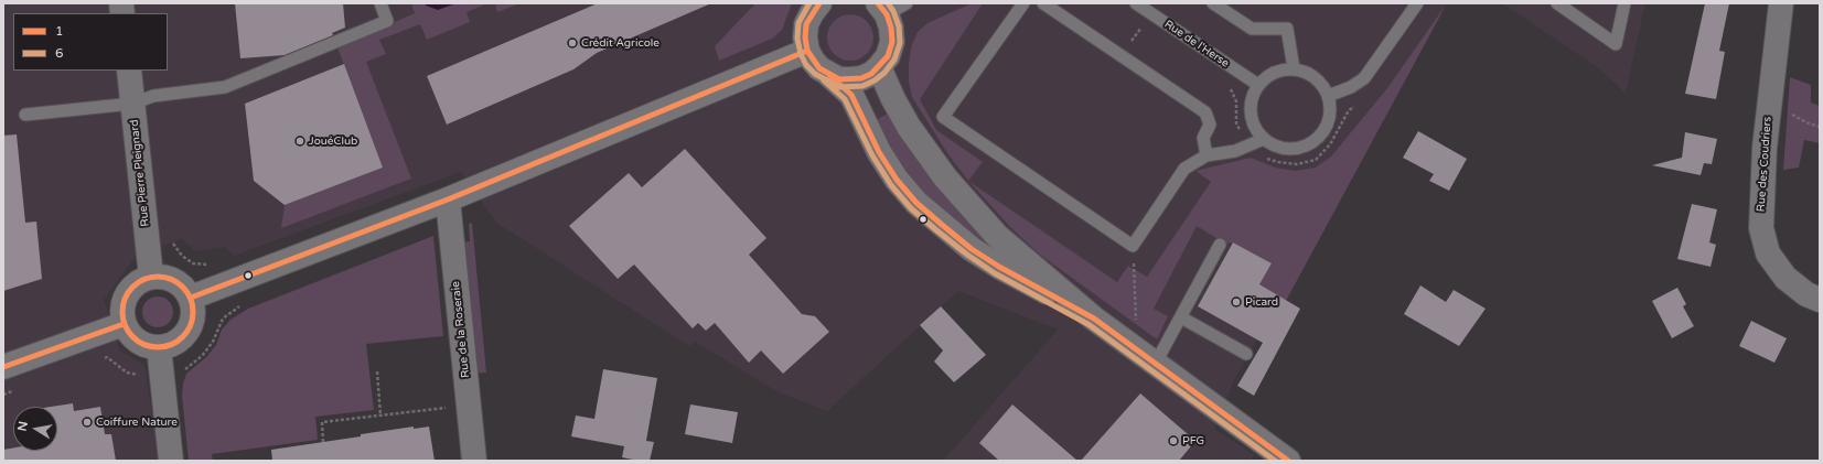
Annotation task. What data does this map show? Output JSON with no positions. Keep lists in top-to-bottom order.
{
  "streets": {
    "street": ["Rue des Coudriers", "Rue Pierre Pleignard", "Rue de la Roseraie"],
    "lane": ["Rue de l'Herse"]
  },
  "places": [
    "Crédit Agricole",
    "JouéClub",
    "Picard",
    "Coiffure Nature",
    "PFG"
  ],
  "lines": ["transit line 1", "transit line 6"],
  "legend": ["1", "6"],
  "north": "left"
}
